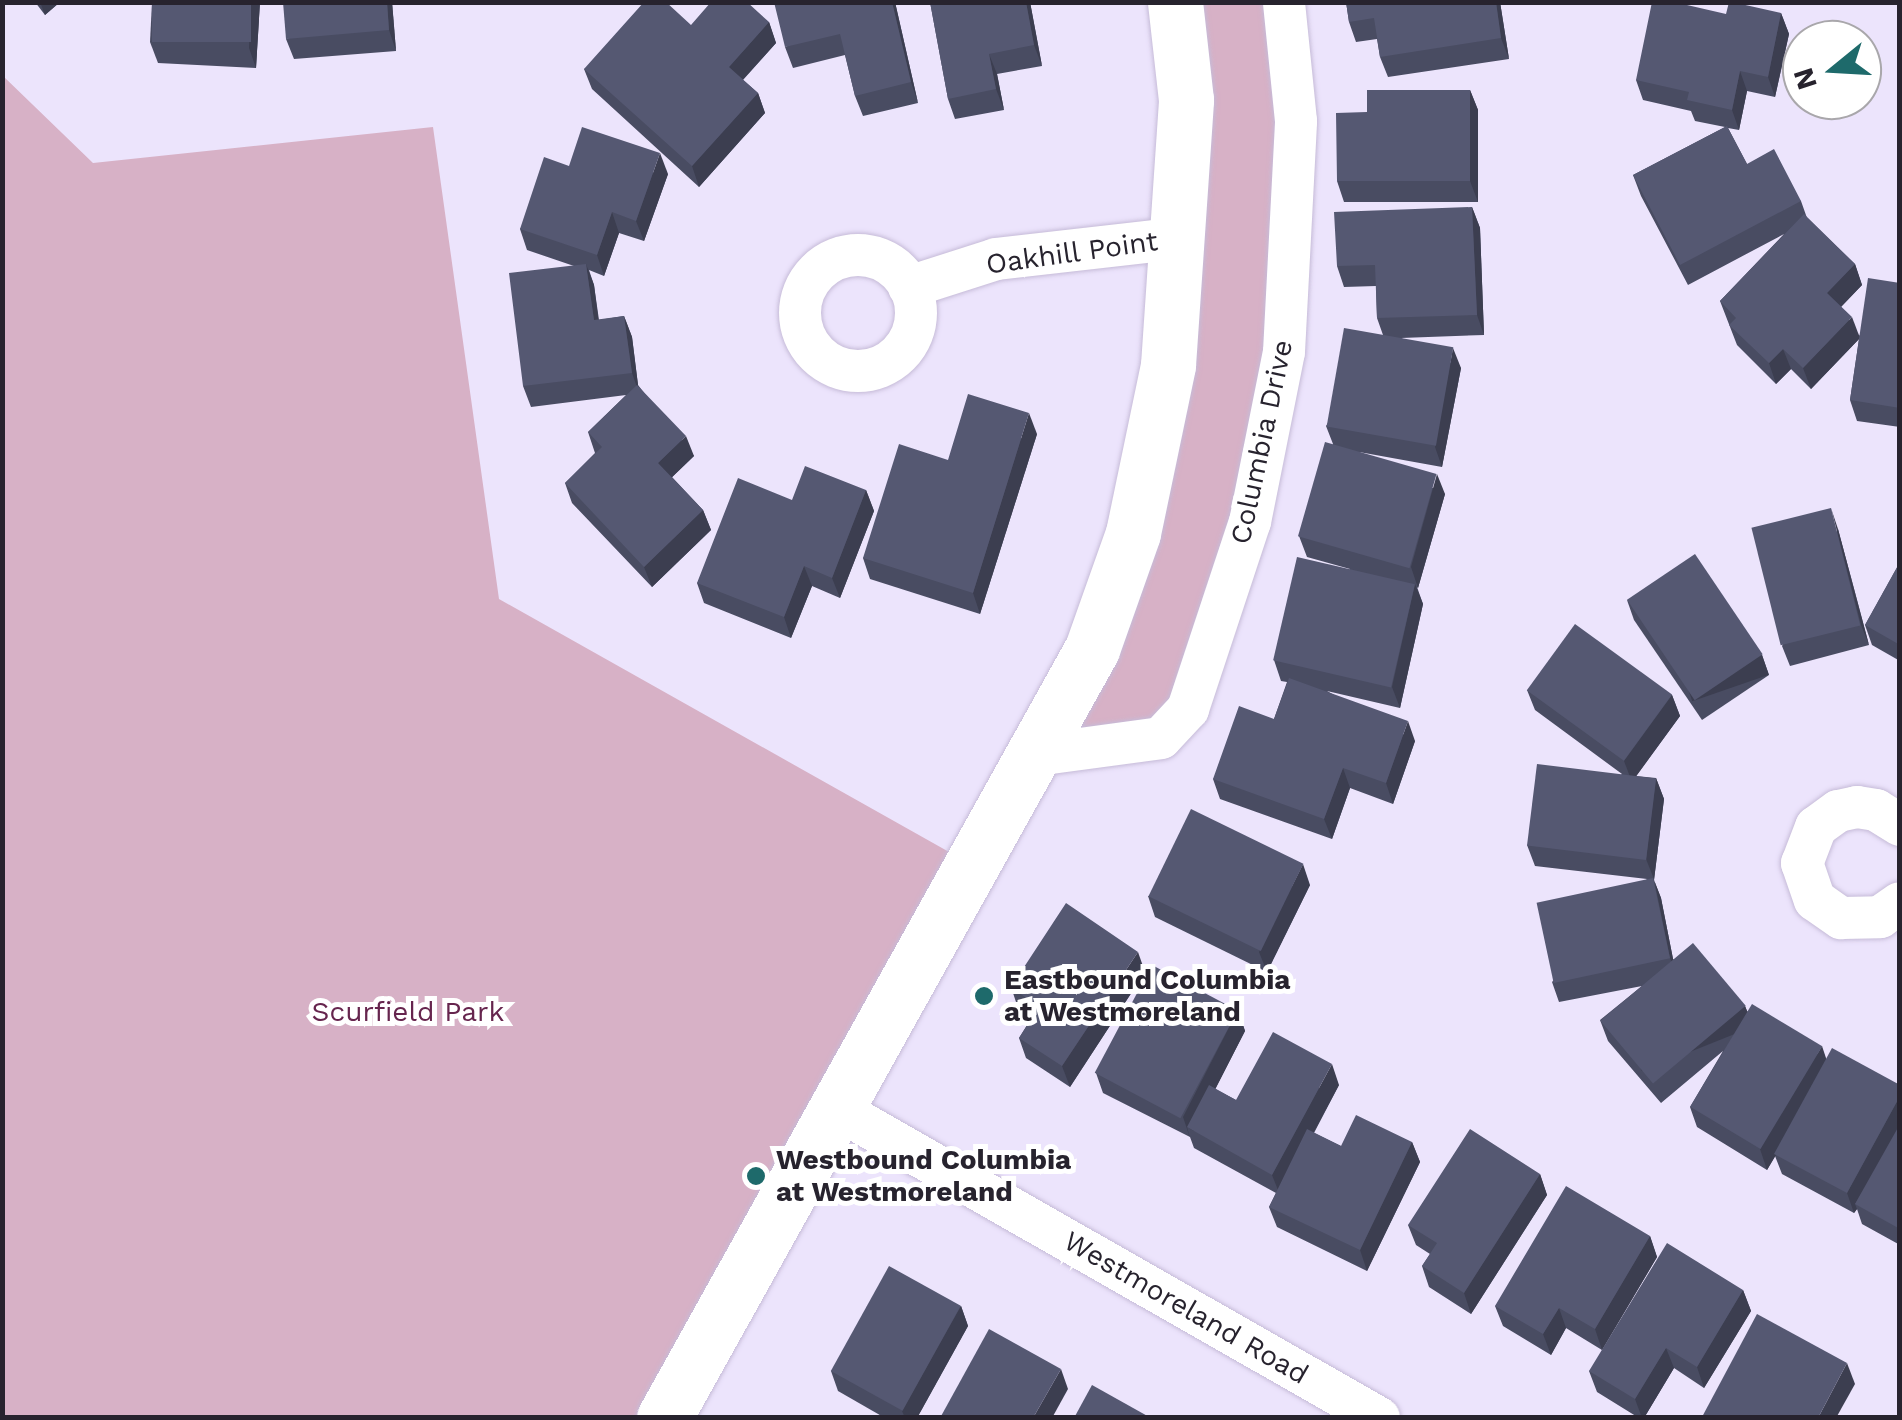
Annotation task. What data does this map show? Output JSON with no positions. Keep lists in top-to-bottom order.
{
  "streets": {
    "street": ["Oakhill Point", "Columbia Drive", "Westmoreland Road"]
  },
  "parks": ["Scurfield Park"],
  "places": ["Eastbound Columbia at Westmoreland", "Westbound Columbia at Westmoreland"],
  "north": "left"
}
